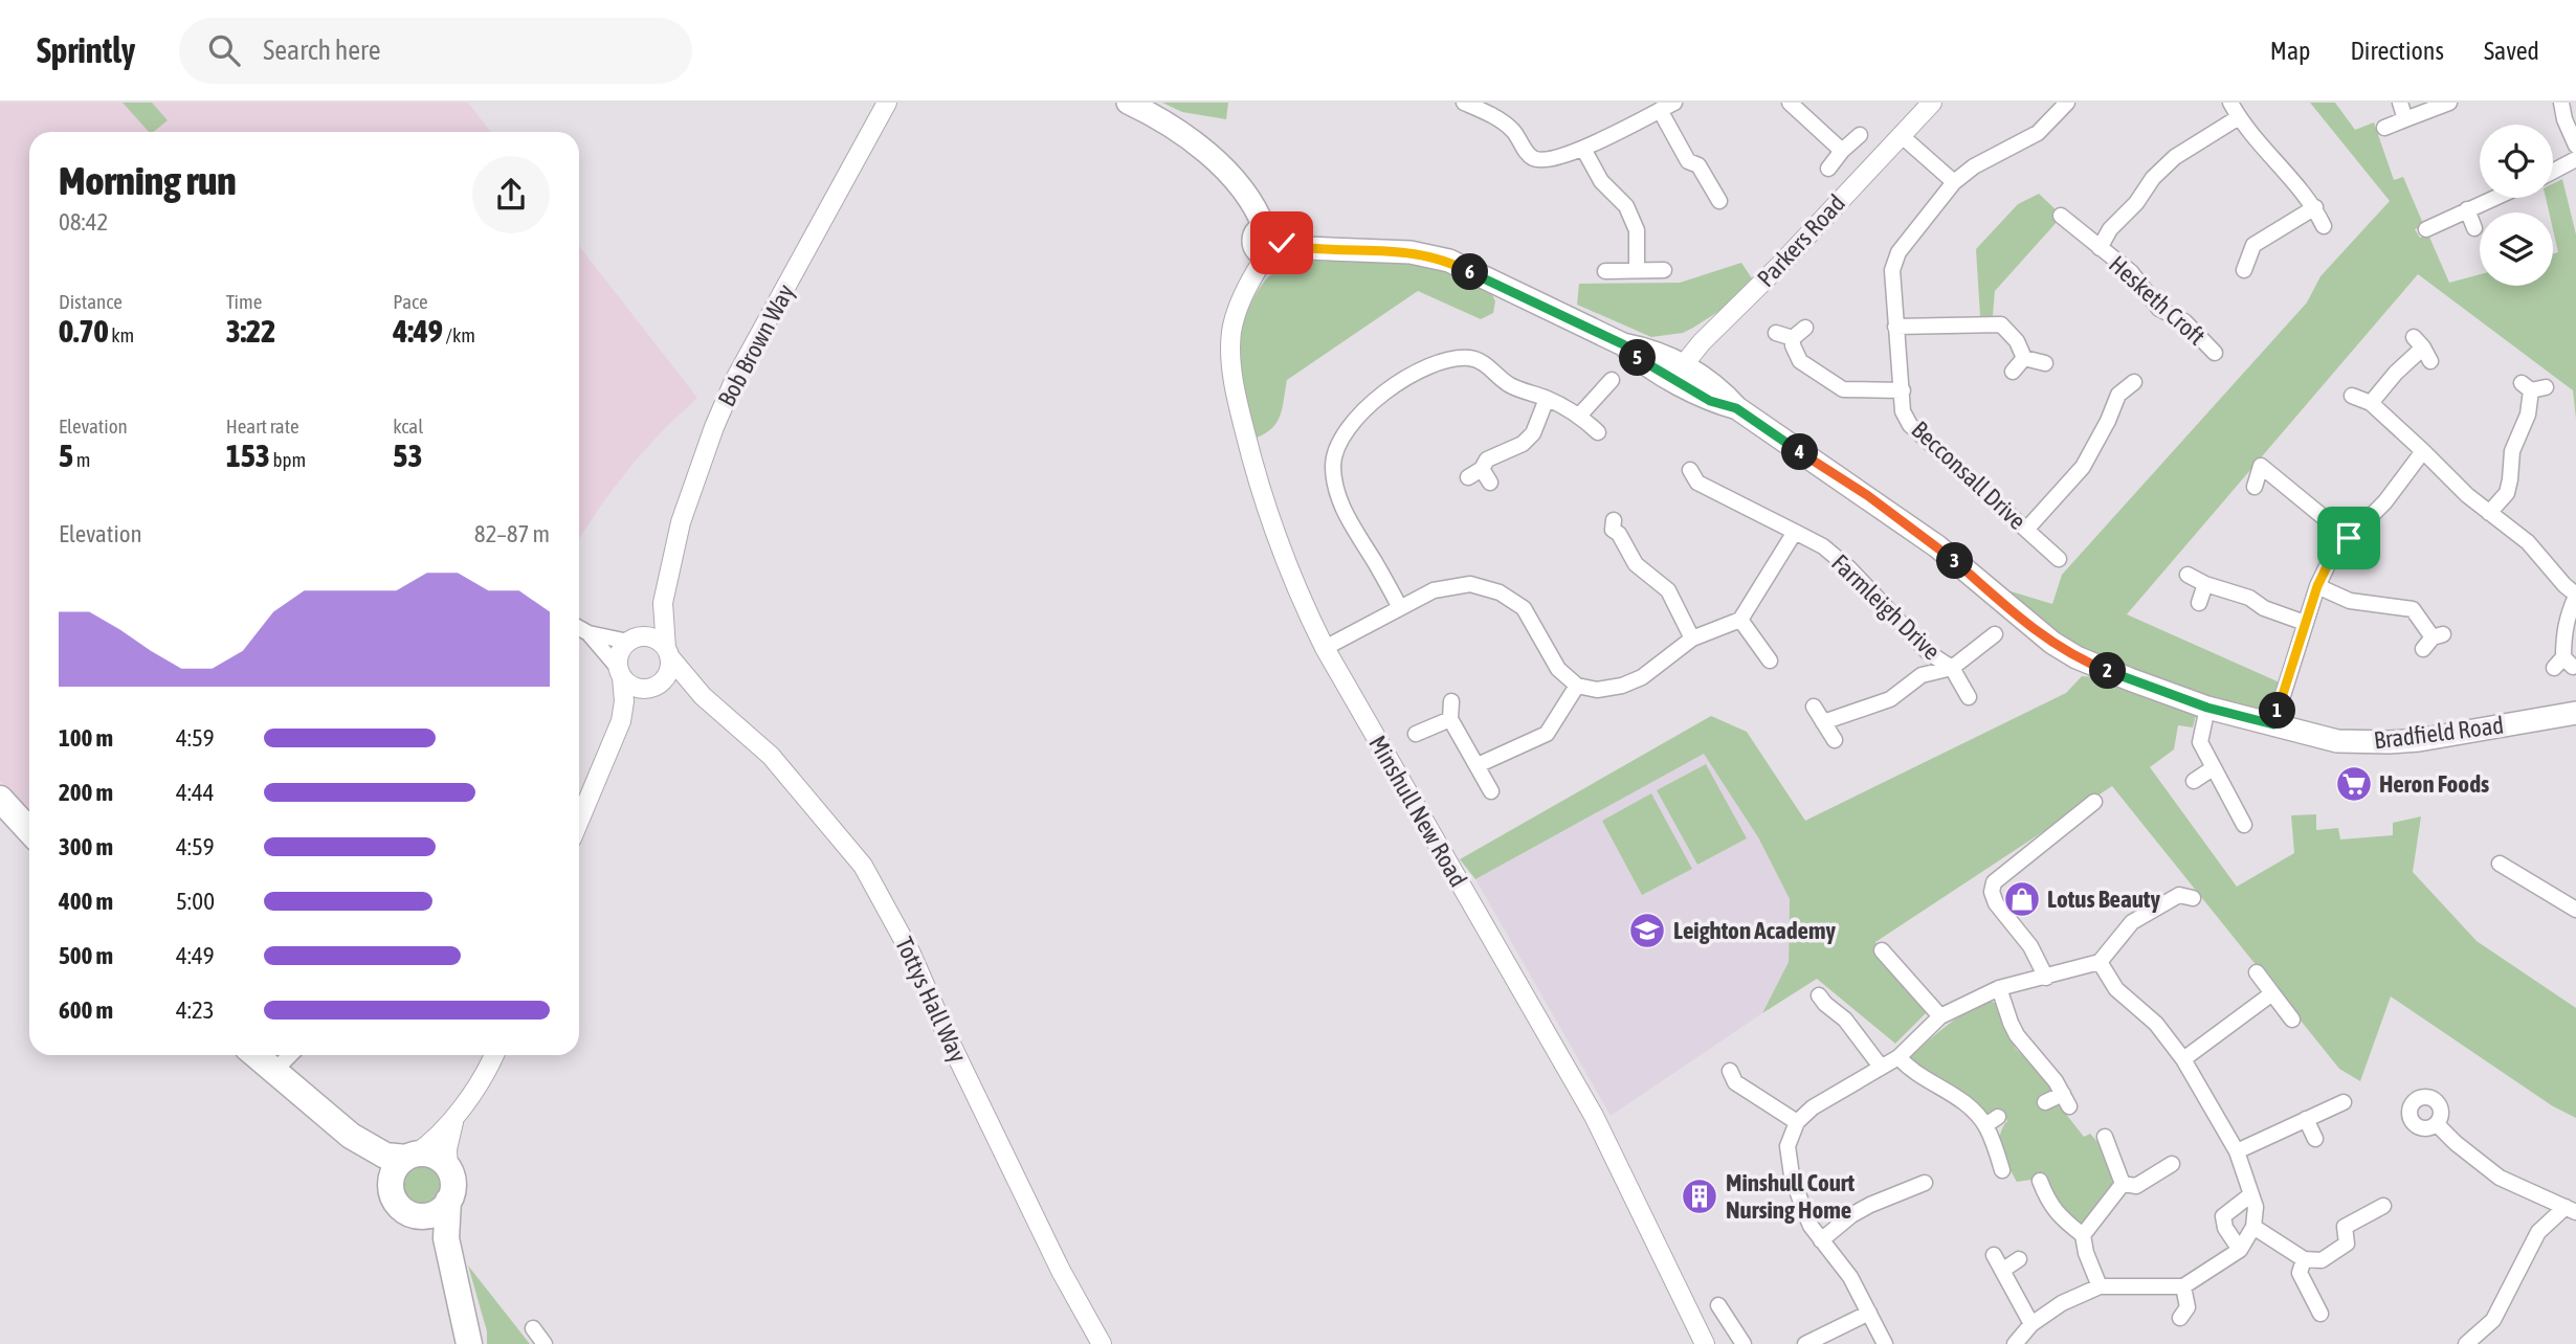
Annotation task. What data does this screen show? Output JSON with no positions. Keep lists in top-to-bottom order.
{
  "streets": {
    "main road": ["Bradfield Road"],
    "street": [
      "Parkers Road",
      "Hesketh Croft",
      "Bob Brown Way",
      "Becconsall Drive",
      "Farmleigh Drive",
      "Minshull New Road",
      "Tottys Hall Way"
    ]
  },
  "crossings": [
    ["Parkers Road", "Bradfield Road"],
    ["Bob Brown Way", "Tottys Hall Way"],
    ["Bradfield Road", "Minshull New Road"]
  ],
  "places": {
    "supermarket": ["Heron Foods"],
    "shop": ["Lotus Beauty"],
    "school or university": ["Leighton Academy"],
    "building": ["Minshull Court Nursing Home"]
  },
  "page": {
    "header": "Sprintly",
    "search": "Search here",
    "nav": ["Map", "Directions", "Saved"],
    "heading": ["Morning run", "08:42"],
    "pins": [
      "6",
      "5",
      "4",
      "3",
      "2",
      "1"
    ],
    "stats": [
      ["Distance", "0.70 km"],
      ["Time", "3:22"],
      ["Pace", "4:49 /km"],
      ["Elevation", "5 m"],
      ["Heart rate", "153 bpm"],
      ["kcal", "53"]
    ],
    "chart": ["Elevation", "82–87 m"],
    "list": [
      {
        "name": "100 m",
        "note": "4:59"
      },
      {
        "name": "200 m",
        "note": "4:44"
      },
      {
        "name": "300 m",
        "note": "4:59"
      },
      {
        "name": "400 m",
        "note": "5:00"
      },
      {
        "name": "500 m",
        "note": "4:49"
      },
      {
        "name": "600 m",
        "note": "4:23"
      }
    ]
  }
}
